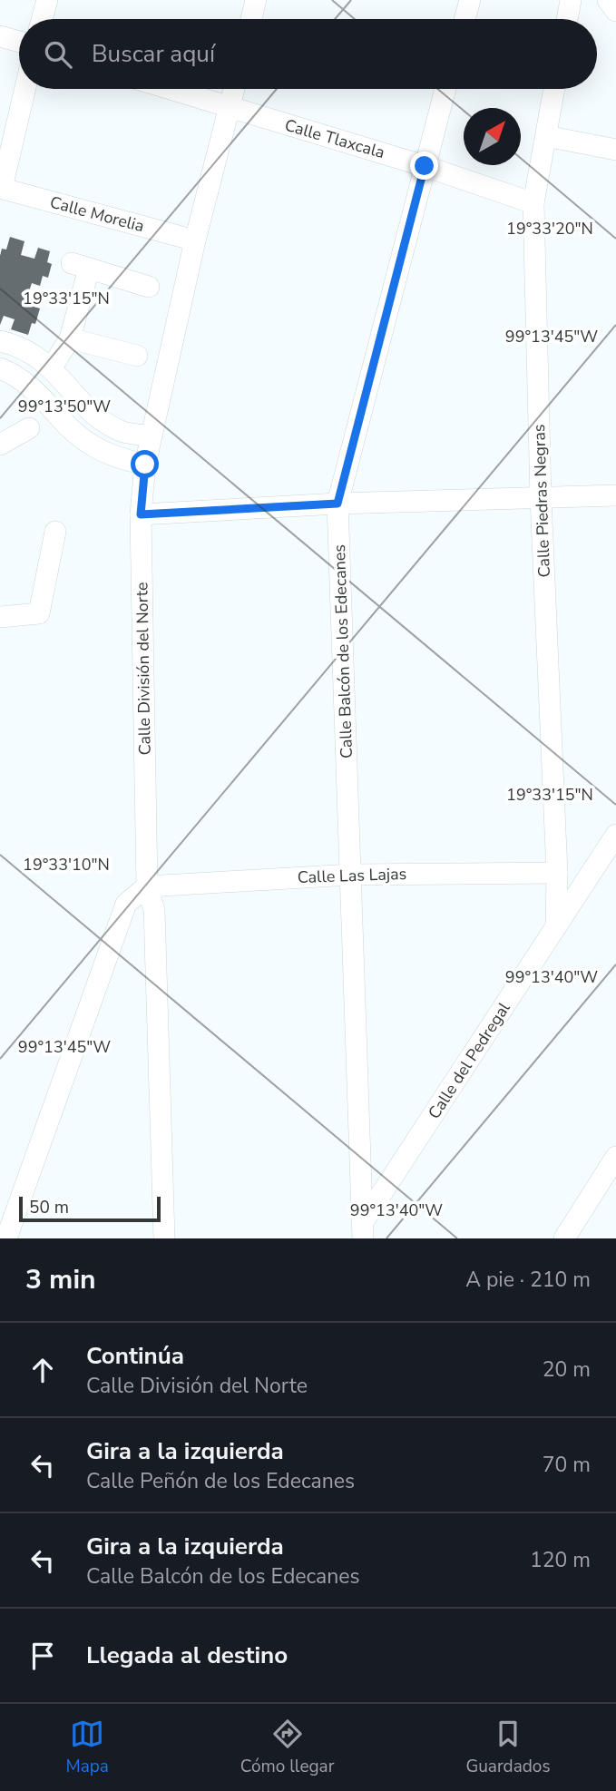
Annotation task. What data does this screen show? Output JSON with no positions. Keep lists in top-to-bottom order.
{
  "streets": {
    "street": [
      "Calle Tlaxcala",
      "Calle Morelia",
      "Calle Piedras Negras",
      "Calle Balcón de los Edecanes",
      "Calle División del Norte",
      "Calle Las Lajas",
      "Calle del Pedregal"
    ]
  },
  "crossings": [
    ["Calle Tlaxcala", "Calle Piedras Negras"],
    ["Calle Tlaxcala", "Calle Balcón de los Edecanes"],
    ["Calle Tlaxcala", "Calle División del Norte"],
    ["Calle Morelia", "Calle División del Norte"],
    ["Calle Piedras Negras", "Calle Las Lajas"],
    ["Calle Piedras Negras", "Calle del Pedregal"],
    ["Calle Balcón de los Edecanes", "Calle Las Lajas"],
    ["Calle Balcón de los Edecanes", "Calle del Pedregal"],
    ["Calle División del Norte", "Calle Las Lajas"]
  ],
  "scale_bar": "50 m",
  "north": "top right",
  "page": {
    "search": "Buscar aquí",
    "scale": "50 m",
    "heading": ["3 min", "A pie · 210 m"],
    "list": [
      ["Continúa", "Calle División del Norte", "20 m"],
      ["Gira a la izquierda", "Calle Peñón de los Edecanes", "70 m"],
      ["Gira a la izquierda", "Calle Balcón de los Edecanes", "120 m"],
      "Llegada al destino"
    ],
    "nav": ["Mapa", "Cómo llegar", "Guardados"]
  },
  "coordinates": [
    "19°33'20\"N",
    "19°33'15\"N",
    "99°13'45\"W",
    "99°13'50\"W",
    "19°33'10\"N",
    "99°13'40\"W"
  ]
}
